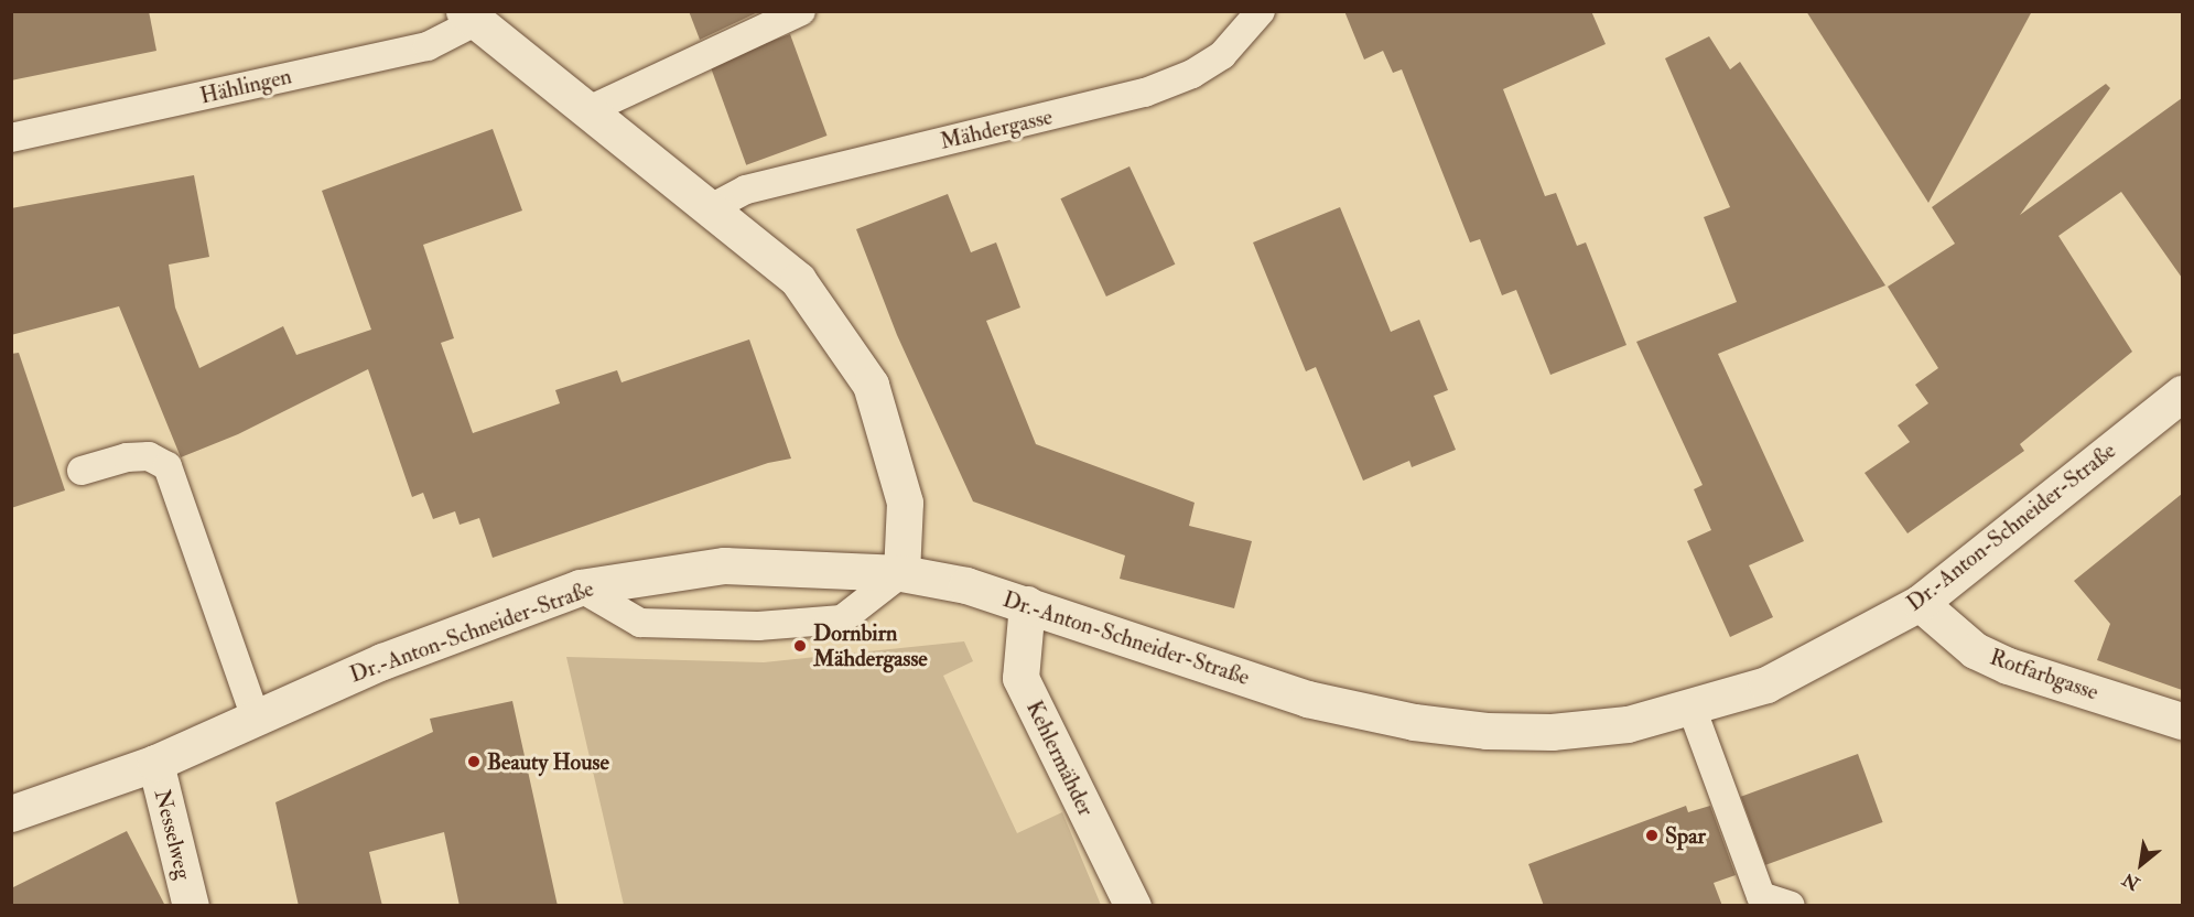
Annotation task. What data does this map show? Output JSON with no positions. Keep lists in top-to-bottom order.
{
  "streets": {
    "main road": [
      "Dr.-Anton-Schneider-Straße",
      "Rotfarbgasse",
      "Kehlermähder",
      "Nesselweg"
    ],
    "lane": ["Hählingen", "Mähdergasse"]
  },
  "crossings": [
    ["Dr.-Anton-Schneider-Straße", "Rotfarbgasse"],
    ["Dr.-Anton-Schneider-Straße", "Kehlermähder"],
    ["Dr.-Anton-Schneider-Straße", "Nesselweg"]
  ],
  "places": ["Dornbirn Mähdergasse", "Beauty House", "Spar"],
  "north": "bottom left"
}
